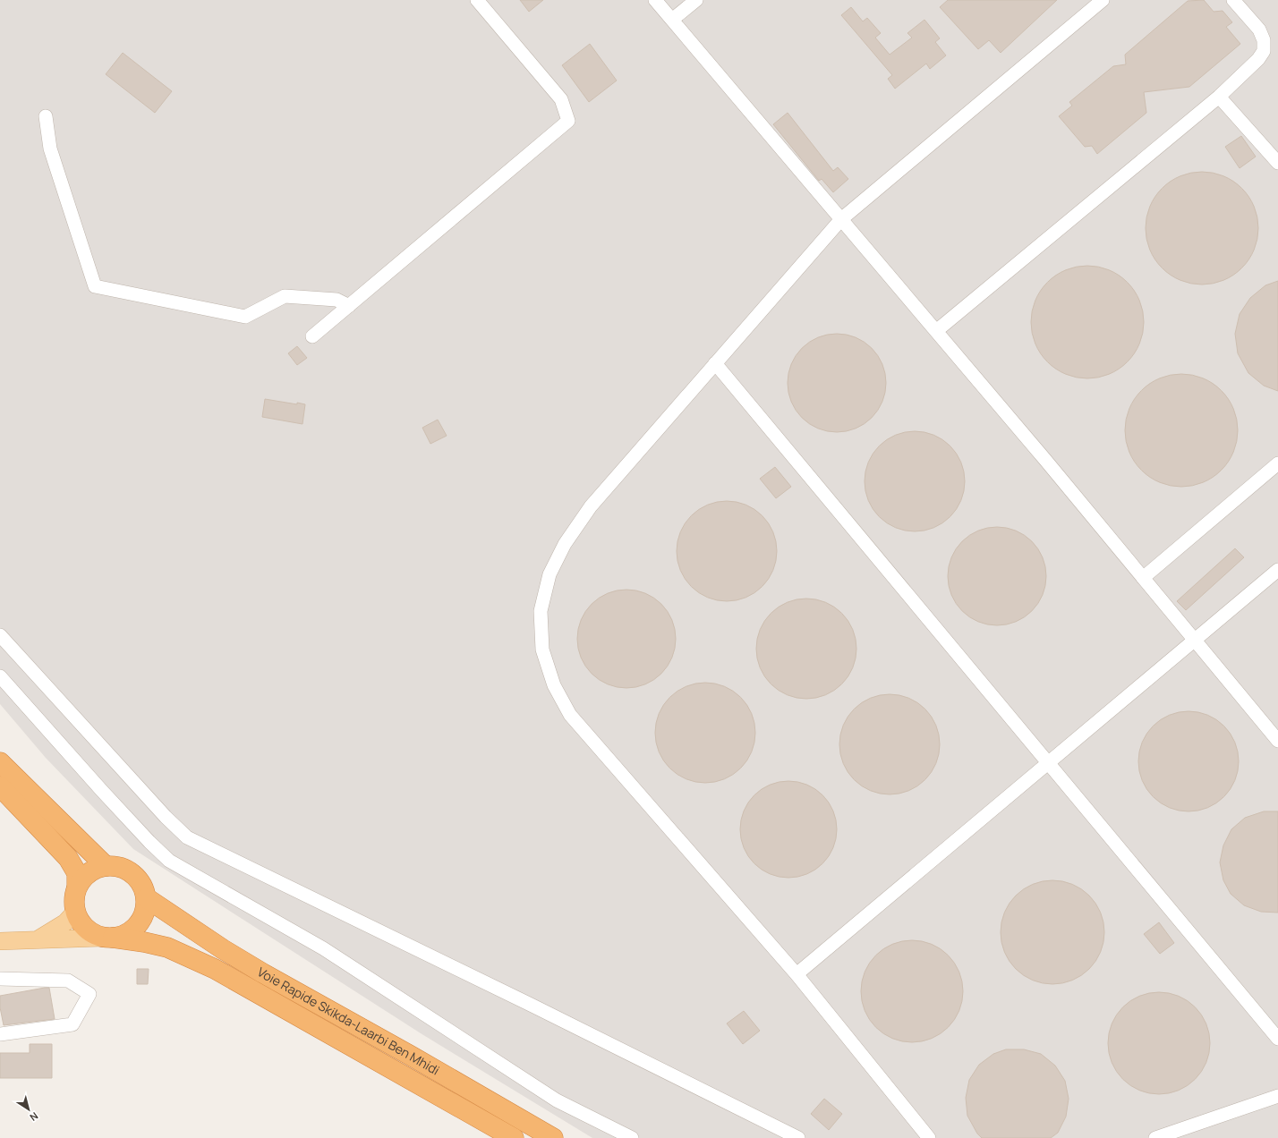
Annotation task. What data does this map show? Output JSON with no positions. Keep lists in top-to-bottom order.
{
  "streets": {
    "highway": ["Voie Rapide Skikda-Laarbi Ben Mhidi"]
  },
  "north": "bottom right"
}
